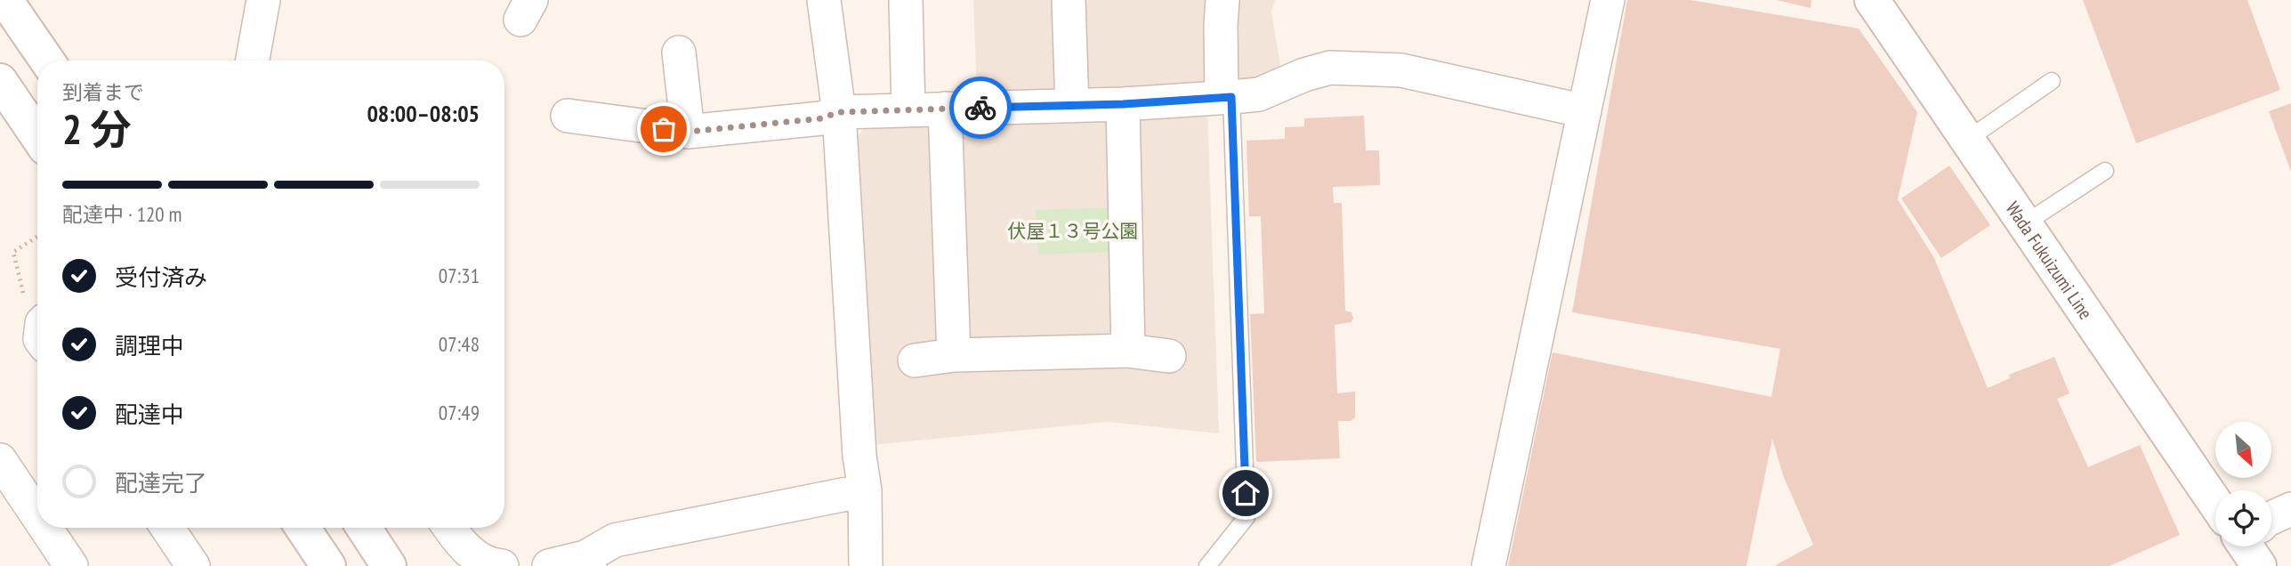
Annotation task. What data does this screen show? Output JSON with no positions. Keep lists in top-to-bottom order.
{
  "streets": {
    "main road": ["Wada Fukuizumi Line"]
  },
  "parks": ["伏屋１３号公園"],
  "north": "bottom right",
  "page": {
    "heading": ["2 分", "到着まで", "08:00–08:05"],
    "bar": "配達中 · 120 m",
    "list": [
      ["受付済み", "07:31"],
      ["調理中", "07:48"],
      ["配達中", "07:49"],
      "配達完了"
    ]
  }
}
